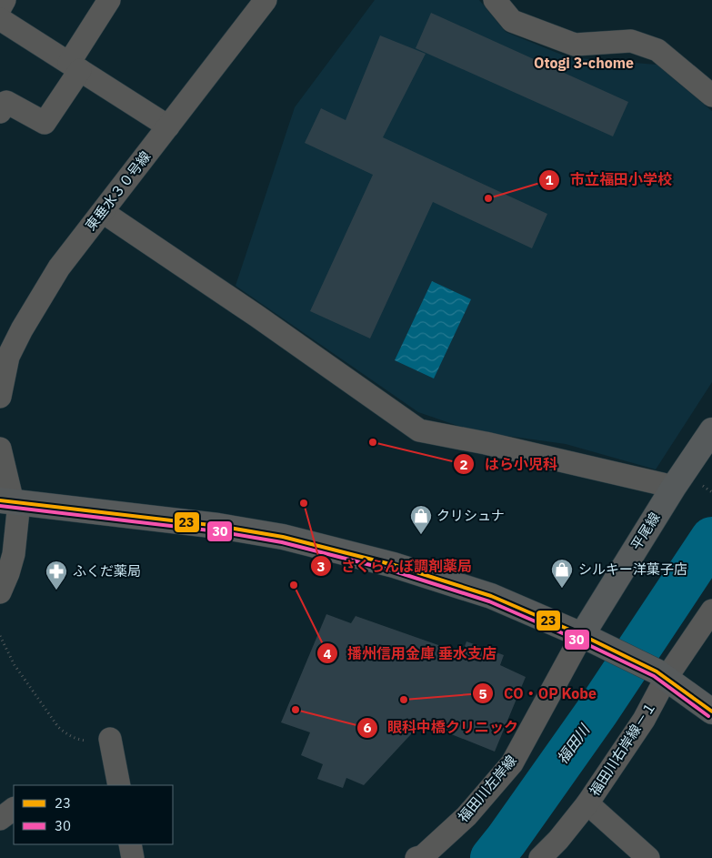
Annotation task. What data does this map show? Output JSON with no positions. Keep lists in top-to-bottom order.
{
  "streets": {
    "street": [
      "東垂水３０号線",
      "平尾線",
      "福田川右岸線－１",
      "福田川左岸線"
    ]
  },
  "crossings": [
    ["平尾線", "福田川左岸線"]
  ],
  "districts": ["Otogi 3-chome"],
  "water": ["福田川"],
  "places": {
    "other": [
      "市立福田小学校",
      "はら小児科",
      "さくらんぼ調剤薬局",
      "播州信用金庫 垂水支店",
      "CO・OP Kobe",
      "眼科中橋クリニック"
    ],
    "shop": ["クリシュナ", "シルキー洋菓子店"],
    "pharmacy": ["ふくだ薬局"]
  },
  "lines": ["transit line 23", "transit line 30"],
  "legend": ["23", "30"]
}
